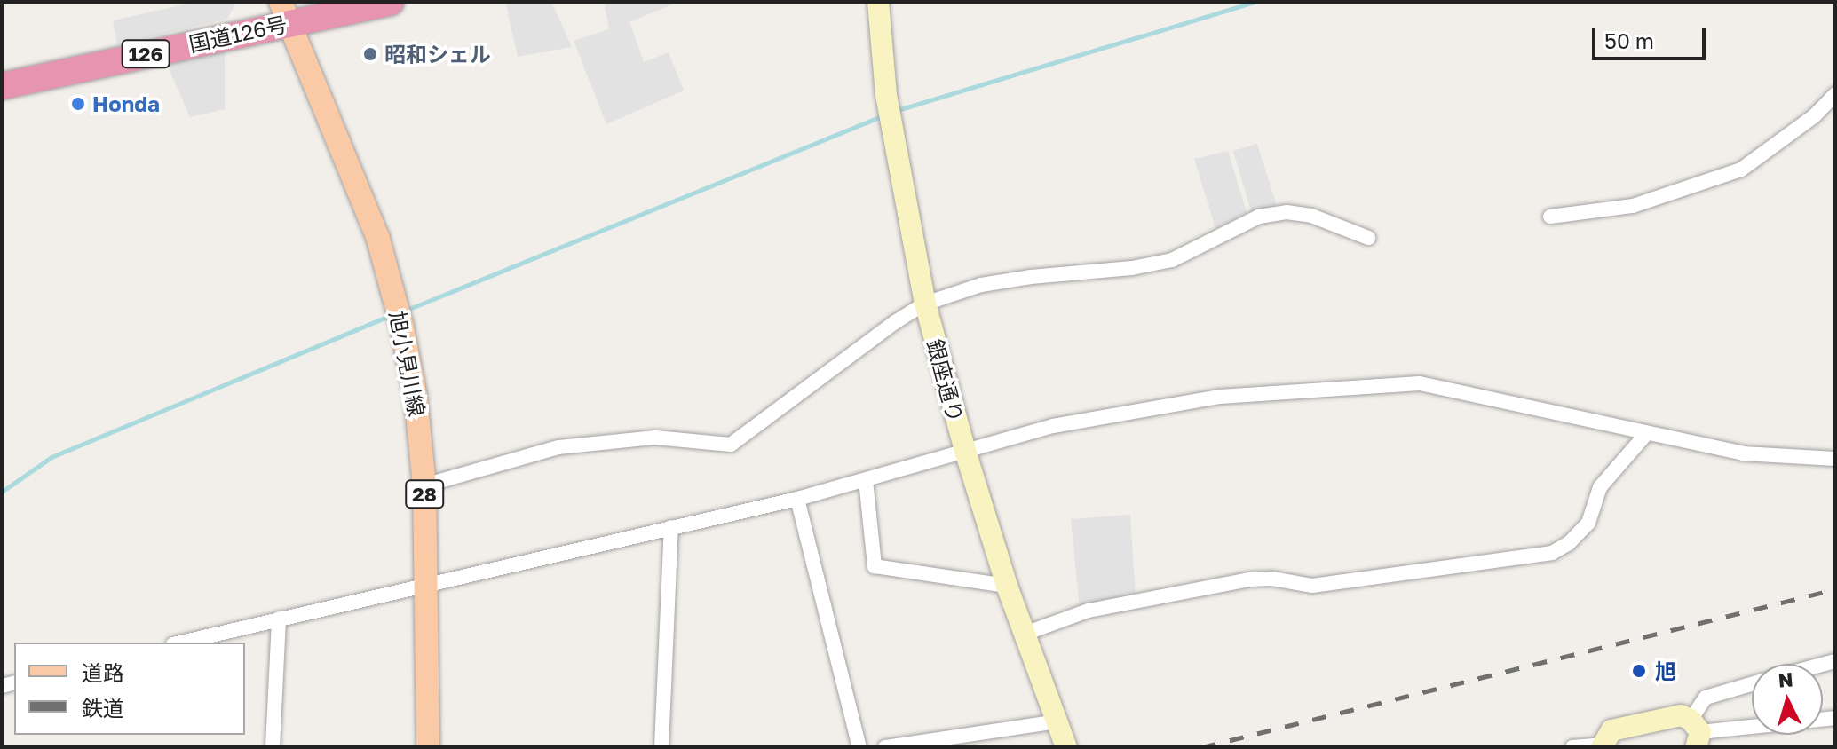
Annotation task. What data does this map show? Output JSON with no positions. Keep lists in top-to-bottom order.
{
  "streets": {
    "highway": ["国道126号", "126"],
    "main road": ["旭小見川線", "28"],
    "street": ["銀座通り"]
  },
  "crossings": [
    ["国道126号", "旭小見川線"]
  ],
  "places": ["昭和シェル", "Honda", "旭"],
  "legend": ["道路", "鉄道"],
  "scale_bar": "50 m",
  "north": "top"
}
